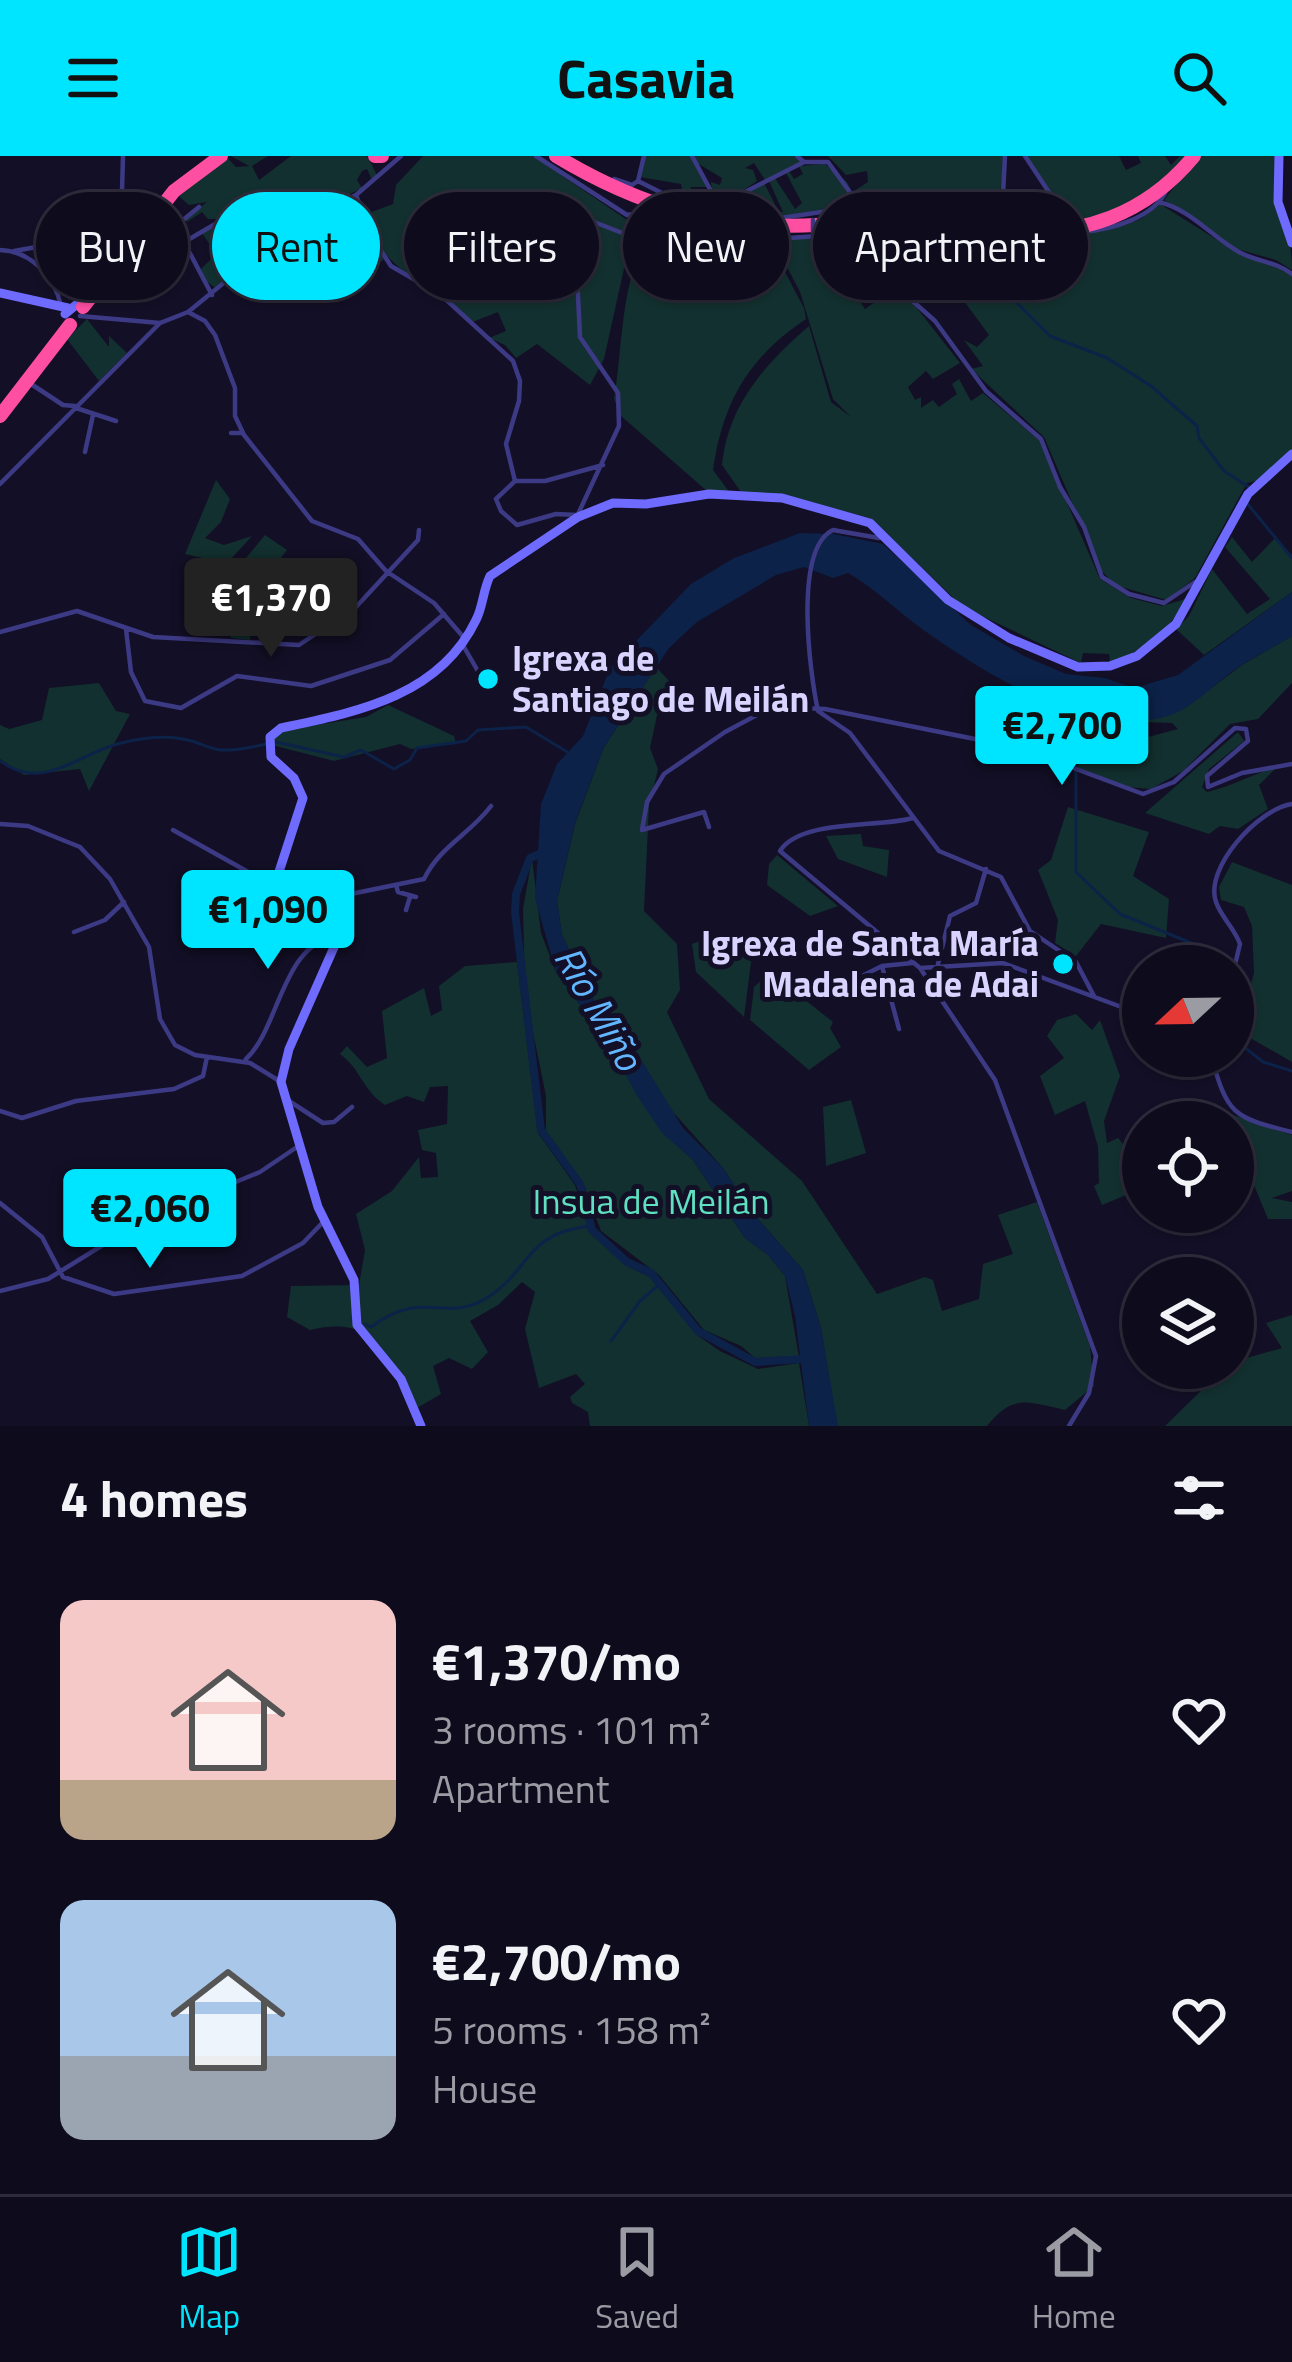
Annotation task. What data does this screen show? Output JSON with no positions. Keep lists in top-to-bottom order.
{
  "water": ["Río Miño"],
  "parks": ["Insua de Meilán"],
  "places": ["Igrexa de Santiago de Meilán", "Igrexa de Santa María Madalena de Adai"],
  "north": "left",
  "page": {
    "header": "Casavia",
    "chip": [
      "Buy",
      "Rent",
      "Filters",
      "New",
      "Apartment"
    ],
    "price": [
      "€1,370",
      "€2,700",
      "€1,090",
      "€2,060"
    ],
    "heading": "4 homes",
    "list": [
      {
        "name": "€1,370/mo",
        "note": "3 rooms · 101 m² · Apartment"
      },
      {
        "name": "€2,700/mo",
        "note": "5 rooms · 158 m² · House"
      }
    ],
    "tabs": ["Map", "Saved", "Home"]
  }
}
